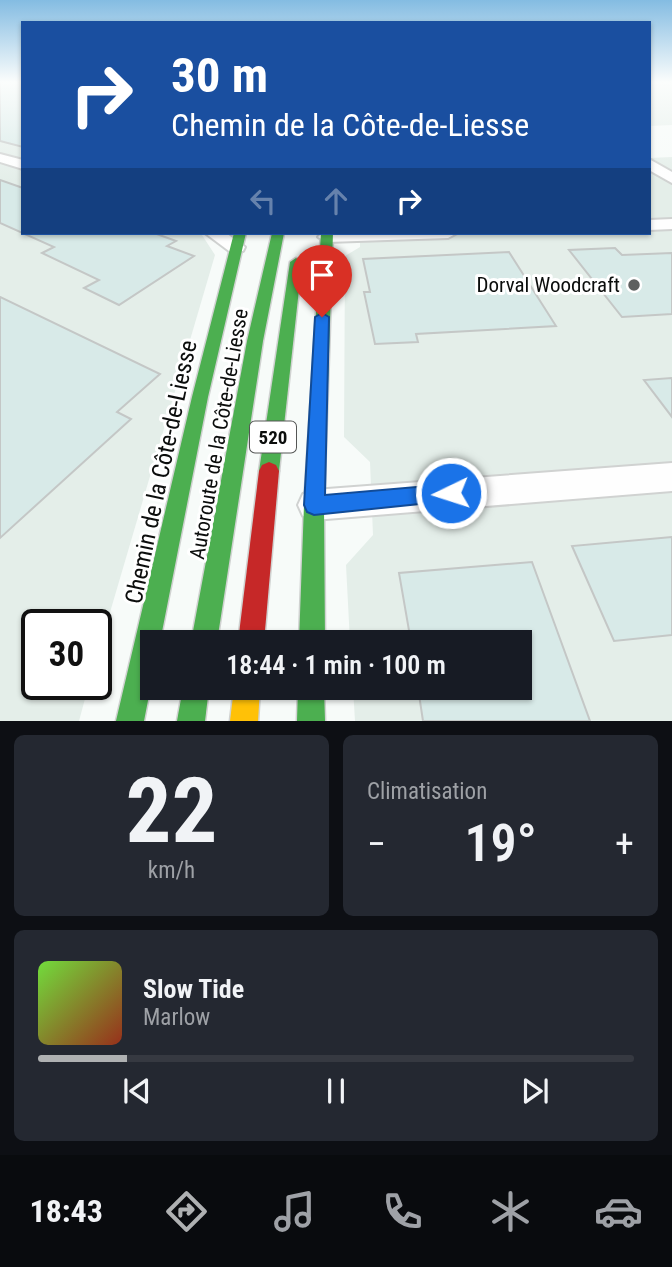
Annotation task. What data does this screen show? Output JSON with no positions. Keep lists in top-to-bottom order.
{
  "streets": {
    "main road": ["Autoroute de la Côte-de-Liesse", "520", "Chemin de la Côte-de-Liesse"]
  },
  "places": ["Dorval Woodcraft"],
  "page": {
    "turn": ["30 m", "Chemin de la Côte-de-Liesse"],
    "limit": "30",
    "trip": "18:44 · 1 min · 100 m",
    "tile": [
      ["22", "km/h"],
      "Climatisation"
    ],
    "heat": ["−", "19°", "+"],
    "song": ["Slow Tide", "Marlow"],
    "tabs": "18:43"
  }
}
